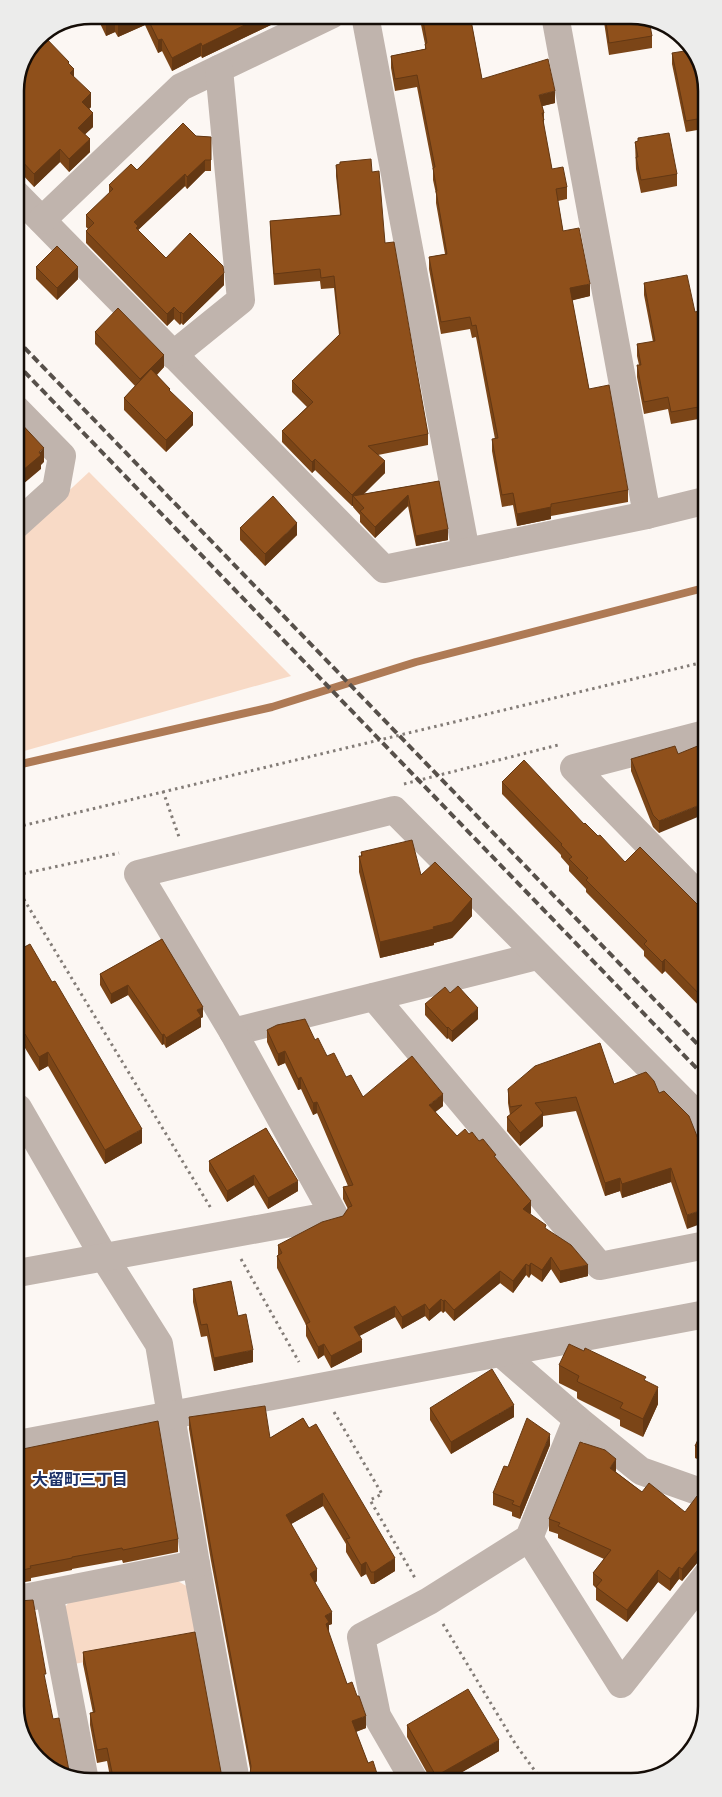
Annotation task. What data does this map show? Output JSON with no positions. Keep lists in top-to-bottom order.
{
  "districts": ["大留町三丁目"]
}
